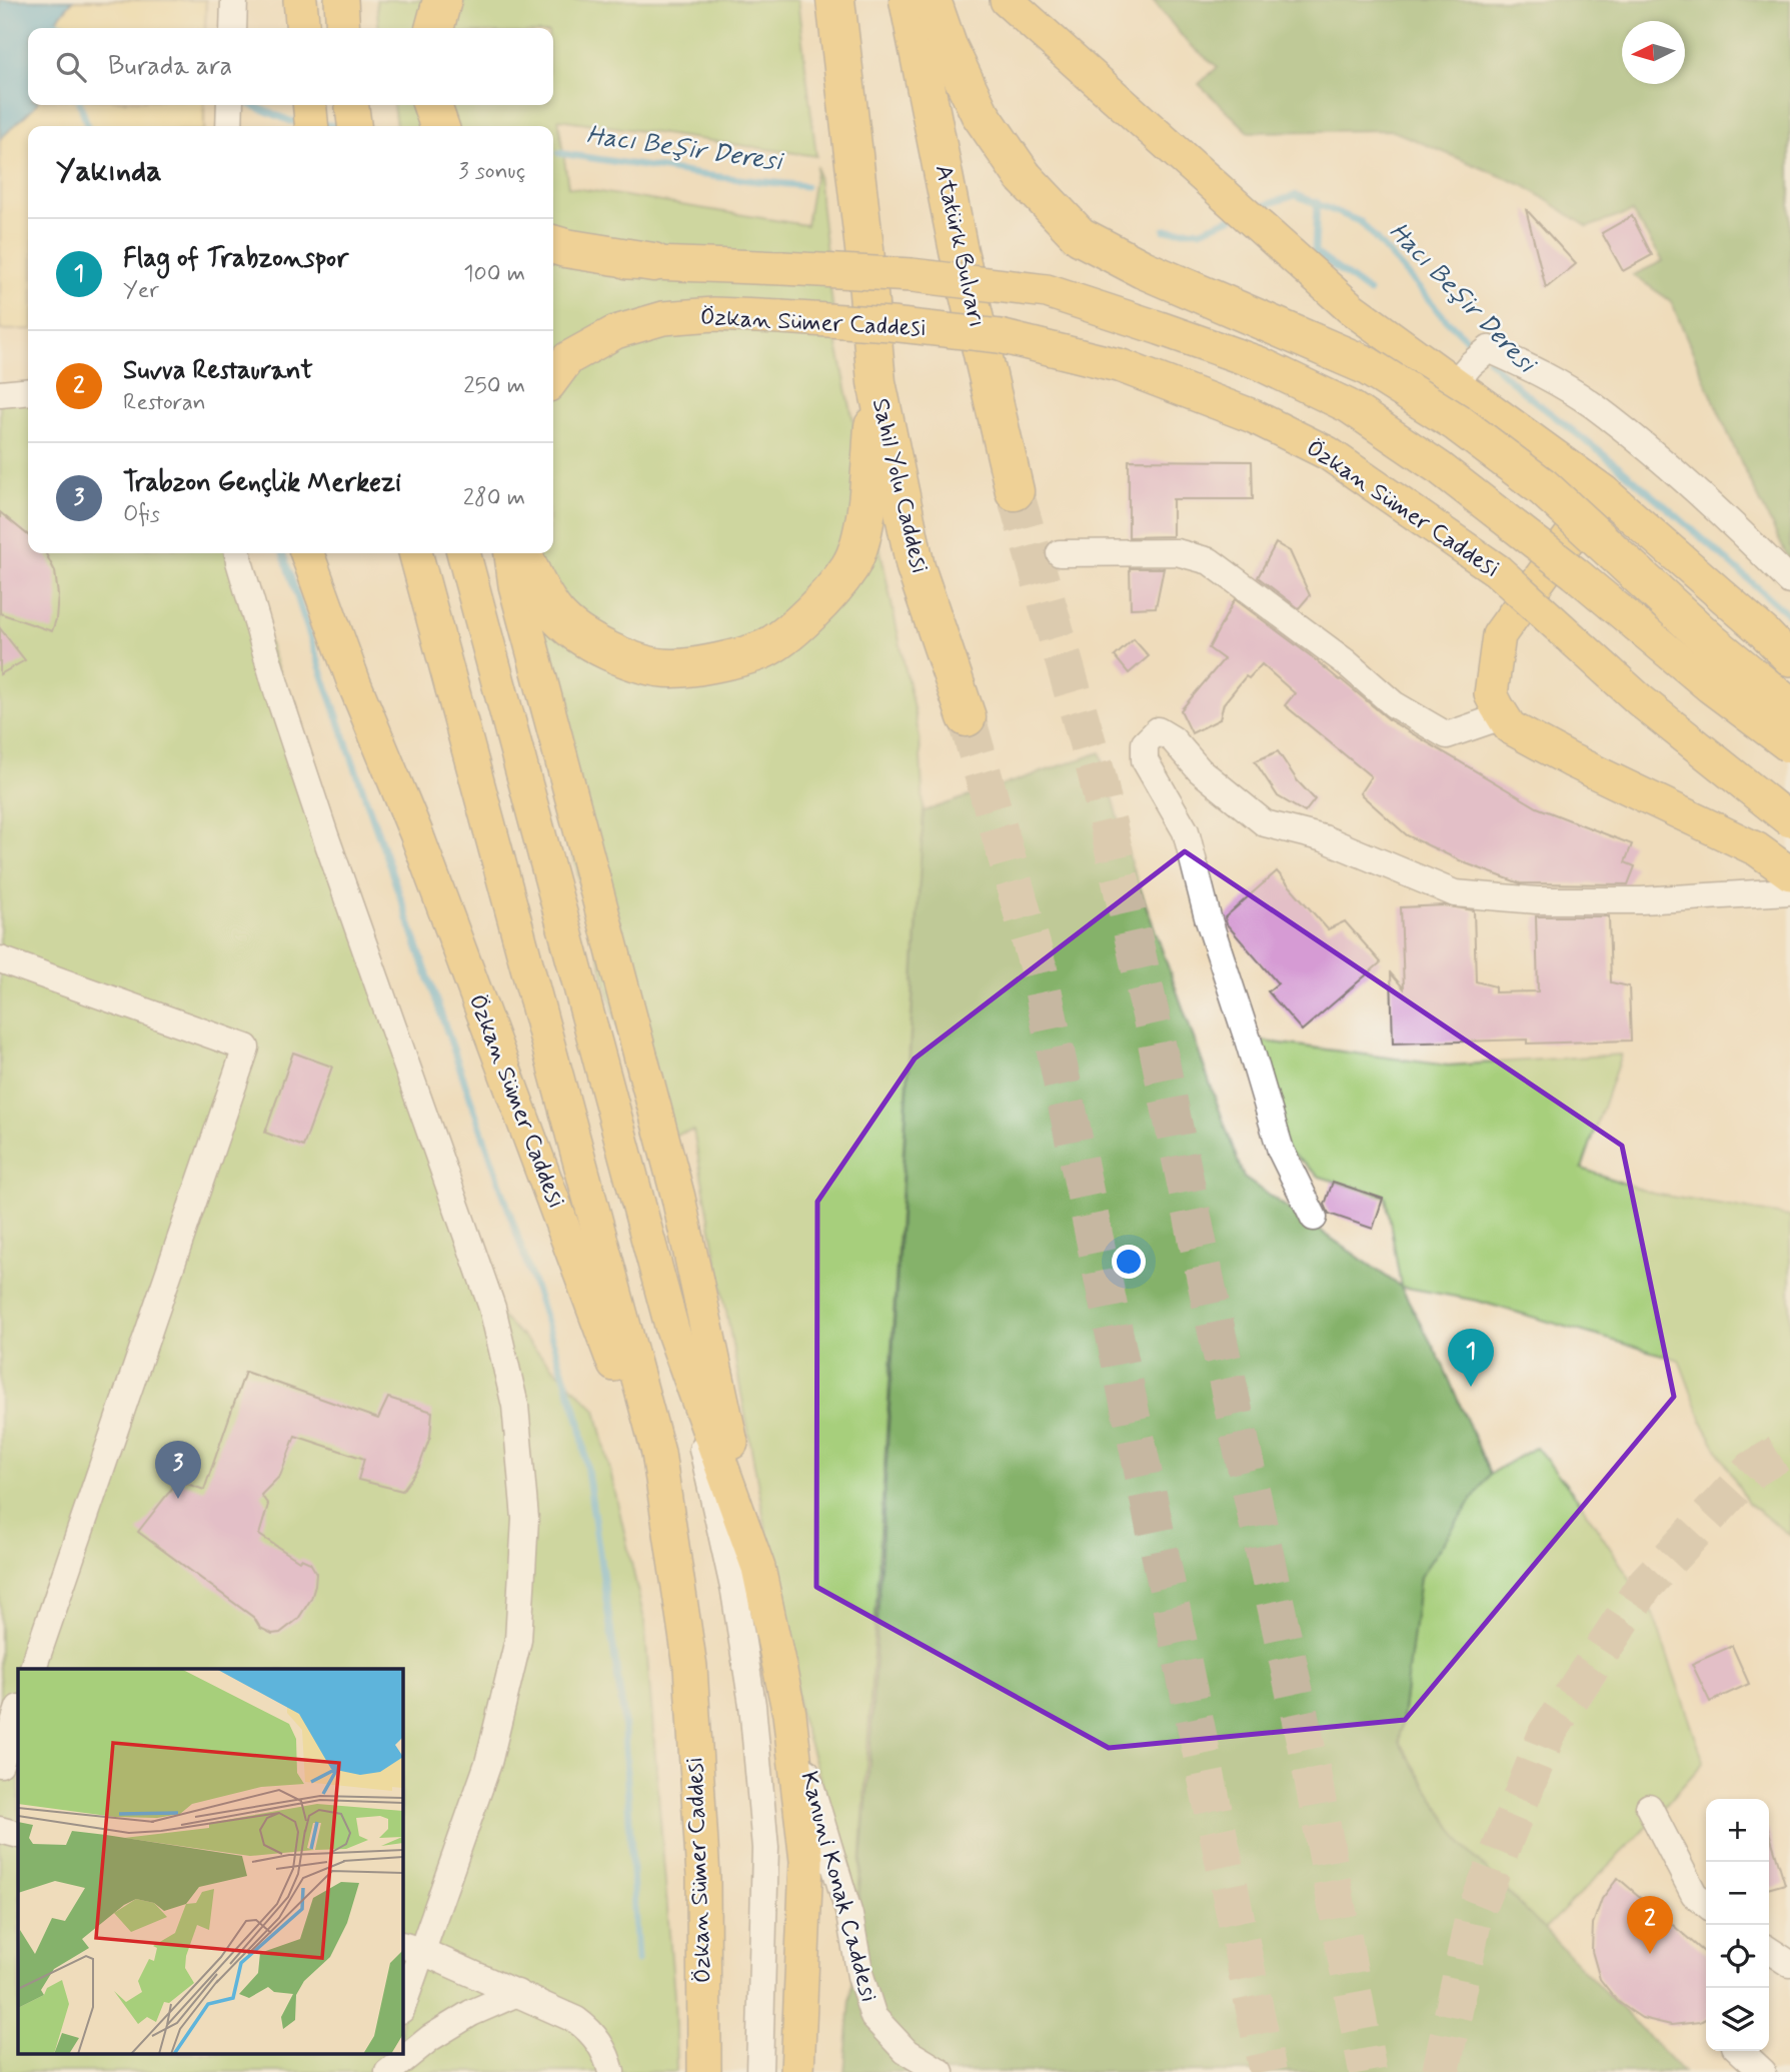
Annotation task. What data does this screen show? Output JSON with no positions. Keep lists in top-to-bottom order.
{
  "streets": {
    "highway": ["Atatürk Bulvarı", "Sahil Yolu Caddesi"],
    "main road": ["Özkan Sümer Caddesi"],
    "street": ["Kanuni Konak Caddesi"]
  },
  "water": ["Hacı Beşir Deresi"],
  "north": "left",
  "page": {
    "search": "Burada ara",
    "heading": ["Yakında", "3 sonuç"],
    "list": [
      {
        "mark": "1",
        "name": "Flag of Trabzonspor",
        "note": "Yer",
        "value": "100 m"
      },
      {
        "mark": "2",
        "name": "Suvva Restaurant",
        "note": "Restoran",
        "value": "250 m"
      },
      {
        "mark": "3",
        "name": "Trabzon Gençlik Merkezi",
        "note": "Ofis",
        "value": "280 m"
      }
    ],
    "pins": ["1", "3", "2"],
    "map_buttons": ["+", "−"]
  }
}
